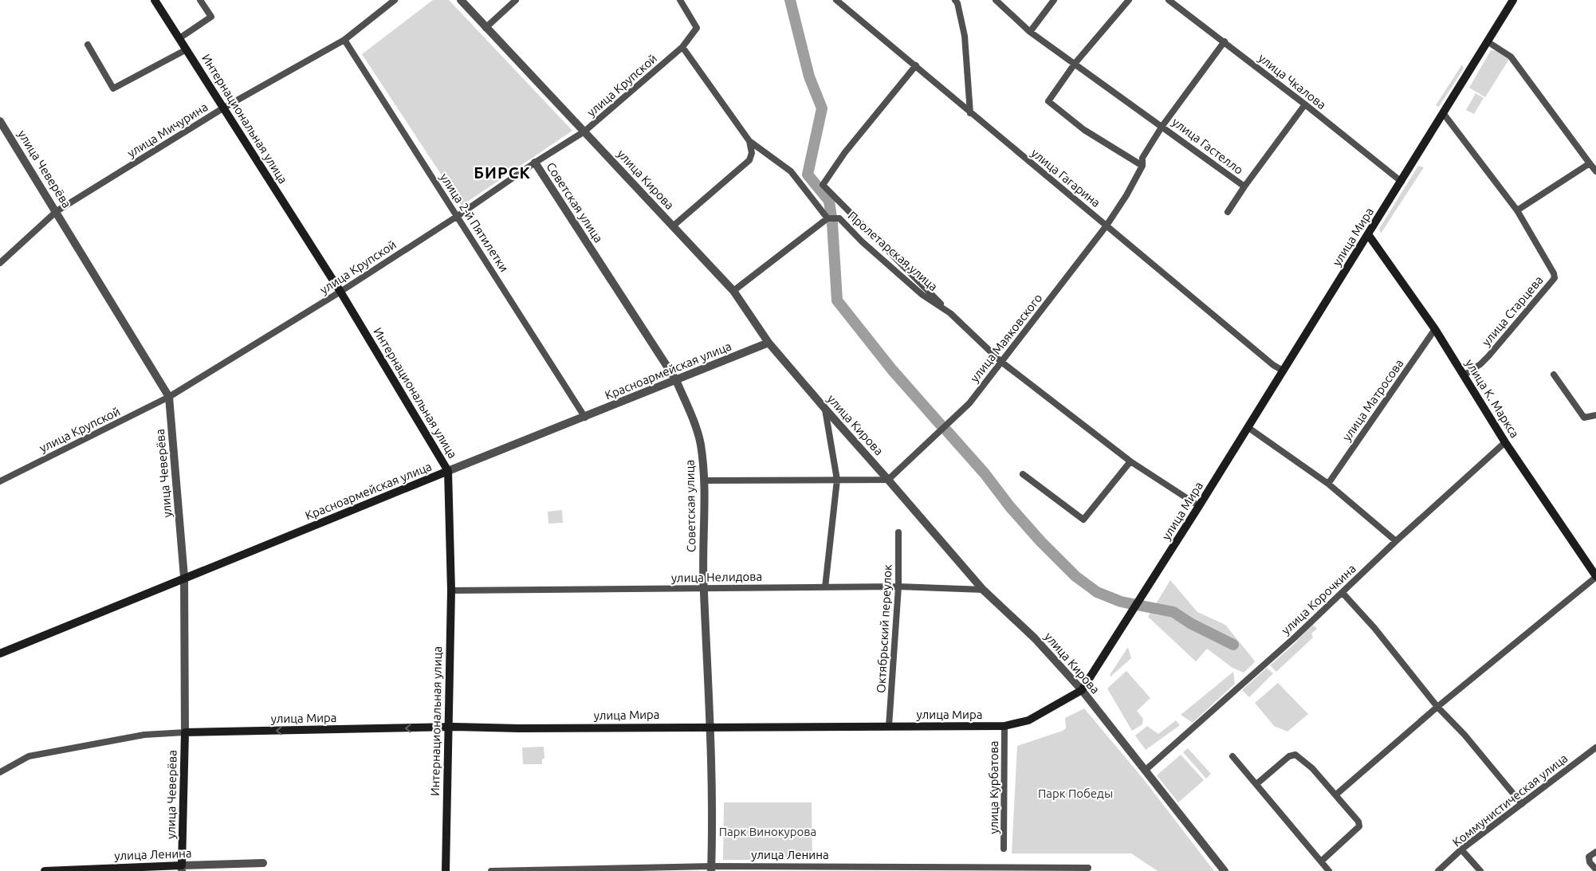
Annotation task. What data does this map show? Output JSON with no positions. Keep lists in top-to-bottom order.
{
  "streets": {
    "main road": [
      "Интернациональная улица",
      "улица Чеверёва",
      "улица Мира",
      "Красноармейская улица",
      "улица К. Маркса",
      "улица Ленина"
    ],
    "street": [
      "улица Чкалова",
      "улица Крупской",
      "улица Мичурина",
      "улица Гастелло",
      "улица Гагарина",
      "улица Кирова",
      "Советская улица",
      "улица 2-й Пятилетки",
      "Пролетарская улица",
      "улица Старцева",
      "улица Маяковского",
      "улица Матросова",
      "улица Нелидова",
      "улица Корочкина",
      "Октябрьский переулок",
      "улица Курбатова",
      "Коммунистическая улица"
    ]
  },
  "crossings": [
    ["улица Чкалова", "улица Гастелло"],
    ["улица Чкалова", "улица Мира"],
    ["улица Чкалова", "улица Маяковского"],
    ["улица Крупской", "Интернациональная улица"],
    ["улица Крупской", "улица Чеверёва"],
    ["улица Крупской", "улица Кирова"],
    ["улица Крупской", "Советская улица"],
    ["улица Крупской", "улица 2-й Пятилетки"],
    ["улица Крупской", "Пролетарская улица"],
    ["Интернациональная улица", "улица Мичурина"],
    ["Интернациональная улица", "улица Мира"],
    ["Интернациональная улица", "Красноармейская улица"],
    ["Интернациональная улица", "улица Нелидова"],
    ["улица Мичурина", "улица Чеверёва"],
    ["улица Мичурина", "улица 2-й Пятилетки"],
    ["улица Гастелло", "улица Маяковского"],
    ["улица Чеверёва", "улица Мира"],
    ["улица Чеверёва", "Красноармейская улица"],
    ["улица Чеверёва", "улица Ленина"],
    ["улица Гагарина", "улица Мира"],
    ["улица Гагарина", "Пролетарская улица"],
    ["улица Гагарина", "улица Маяковского"],
    ["улица Кирова", "улица Мира"],
    ["улица Кирова", "улица Маяковского"],
    ["улица Кирова", "Красноармейская улица"],
    ["улица Кирова", "улица Нелидова"],
    ["улица Кирова", "улица Корочкина"],
    ["Советская улица", "улица Мира"],
    ["Советская улица", "Красноармейская улица"],
    ["Советская улица", "улица Нелидова"],
    ["Советская улица", "улица Ленина"],
    ["улица 2-й Пятилетки", "Красноармейская улица"],
    ["улица Мира", "Пролетарская улица"],
    ["улица Мира", "улица Старцева"],
    ["улица Мира", "улица К. Маркса"],
    ["улица Мира", "Октябрьский переулок"],
    ["улица Мира", "улица Курбатова"],
    ["Пролетарская улица", "улица Маяковского"],
    ["улица Старцева", "улица К. Маркса"],
    ["улица К. Маркса", "улица Матросова"],
    ["улица К. Маркса", "улица Корочкина"],
    ["улица Нелидова", "Октябрьский переулок"]
  ],
  "districts": ["БИРСК"],
  "parks": ["Парк Победы", "Парк Винокурова"]
}
